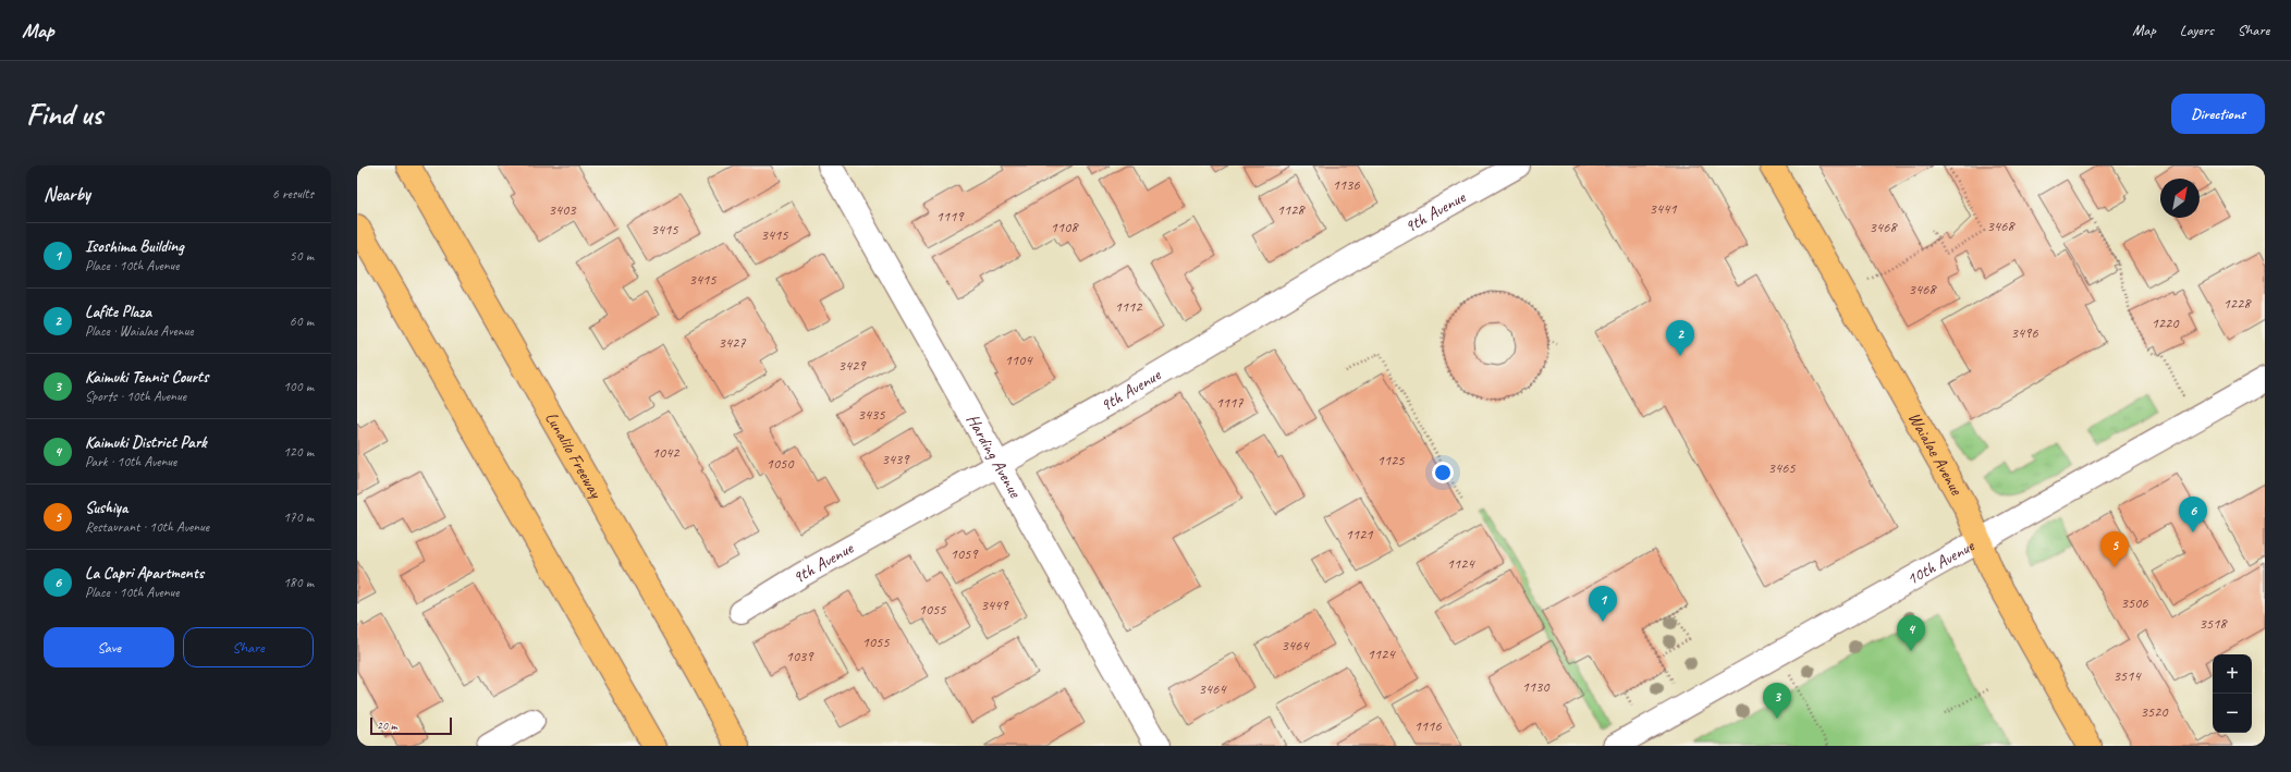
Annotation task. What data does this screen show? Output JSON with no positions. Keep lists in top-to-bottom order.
{
  "streets": {
    "main road": ["Waialae Avenue", "Lunalilo Freeway"],
    "street": ["9th Avenue", "Harding Avenue", "10th Avenue"]
  },
  "crossings": [
    ["9th Avenue", "Harding Avenue"],
    ["Waialae Avenue", "10th Avenue"]
  ],
  "house_numbers": [
    "1136",
    "3441",
    "3403",
    "1128",
    "1119",
    "3468",
    "1108",
    "3468",
    "3415",
    "3415",
    "3415",
    "3468",
    "1228",
    "1112",
    "1220",
    "3496",
    "3427",
    "1104",
    "3429",
    "1117",
    "3435",
    "1042",
    "3439",
    "1125",
    "1050",
    "3465",
    "1121",
    "1059",
    "1124",
    "3506",
    "3449",
    "1055",
    "3518",
    "1055",
    "3464",
    "1124",
    "1039",
    "3514",
    "1130",
    "3464",
    "3520",
    "1116"
  ],
  "scale_bar": "20 m",
  "north": "top right",
  "page": {
    "header": "Map",
    "nav": ["Map", "Layers", "Share"],
    "buttons": [
      "Directions",
      ["Save", "Share"]
    ],
    "title": "Find us",
    "heading": ["Nearby", "6 results"],
    "list": [
      {
        "mark": "1",
        "name": "Isoshima Building",
        "note": "Place · 10th Avenue",
        "value": "50 m"
      },
      {
        "mark": "2",
        "name": "Lafite Plaza",
        "note": "Place · Waialae Avenue",
        "value": "60 m"
      },
      {
        "mark": "3",
        "name": "Kaimuki Tennis Courts",
        "note": "Sports · 10th Avenue",
        "value": "100 m"
      },
      {
        "mark": "4",
        "name": "Kaimuki District Park",
        "note": "Park · 10th Avenue",
        "value": "120 m"
      },
      {
        "mark": "5",
        "name": "Sushiya",
        "note": "Restaurant · 10th Avenue",
        "value": "170 m"
      },
      {
        "mark": "6",
        "name": "La Capri Apartments",
        "note": "Place · 10th Avenue",
        "value": "180 m"
      }
    ],
    "pins": [
      "2",
      "6",
      "5",
      "1",
      "4",
      "3"
    ],
    "map_buttons": ["+", "−"],
    "scale": "20 m"
  }
}
